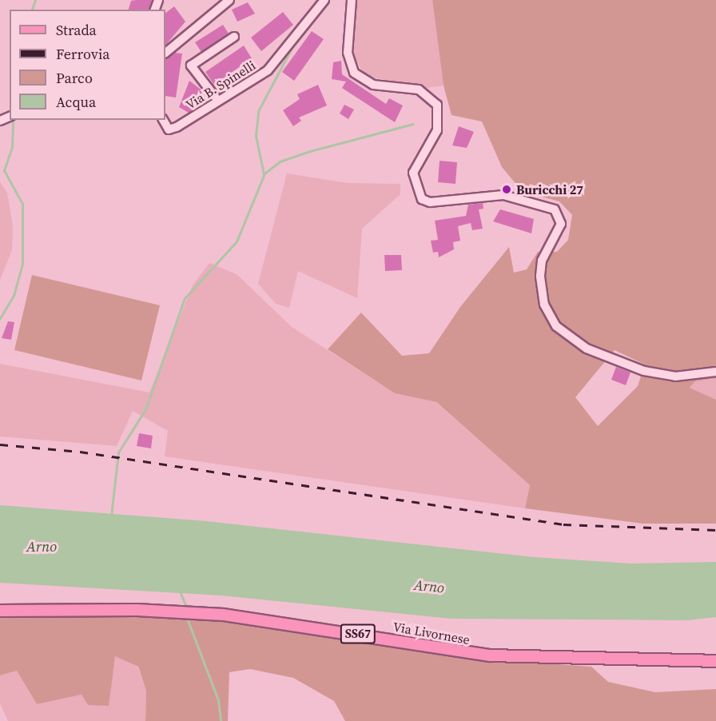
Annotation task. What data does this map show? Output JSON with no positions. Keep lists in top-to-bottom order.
{
  "streets": {
    "main road": ["Via Livornese", "SS67"],
    "street": ["Via B. Spinelli"]
  },
  "water": ["Arno"],
  "places": ["Buricchi 27"],
  "legend": [
    "Strada",
    "Ferrovia",
    "Parco",
    "Acqua"
  ]
}
